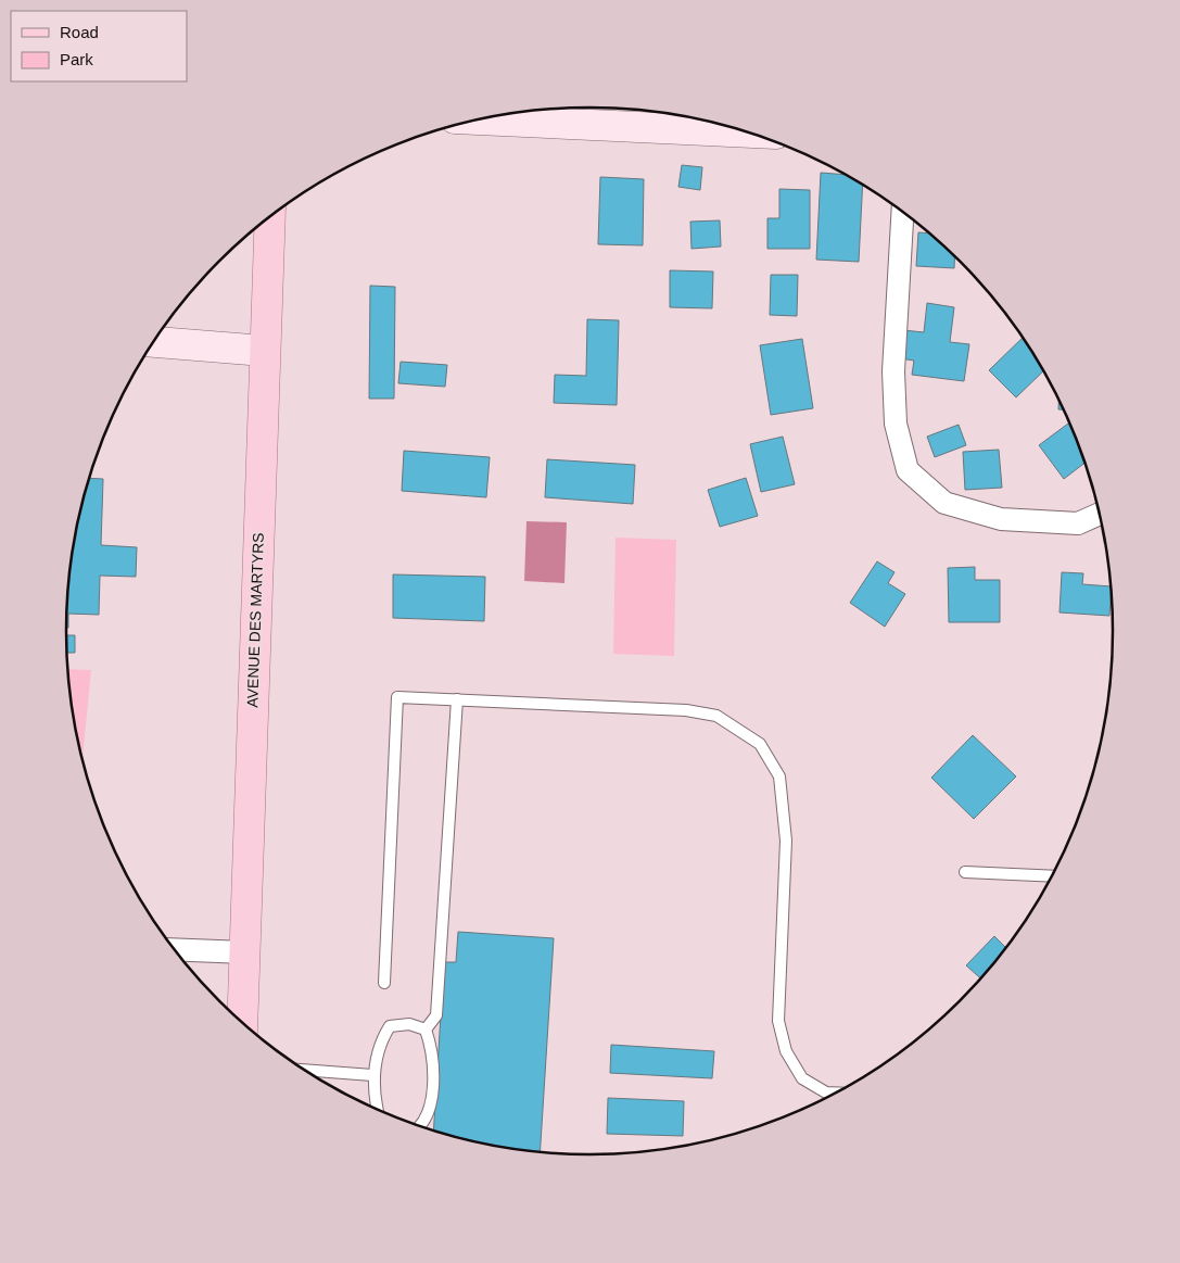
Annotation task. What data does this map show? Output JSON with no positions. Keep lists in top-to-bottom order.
{
  "streets": {
    "main road": ["AVENUE DES MARTYRS"]
  },
  "legend": ["Road", "Park"]
}
